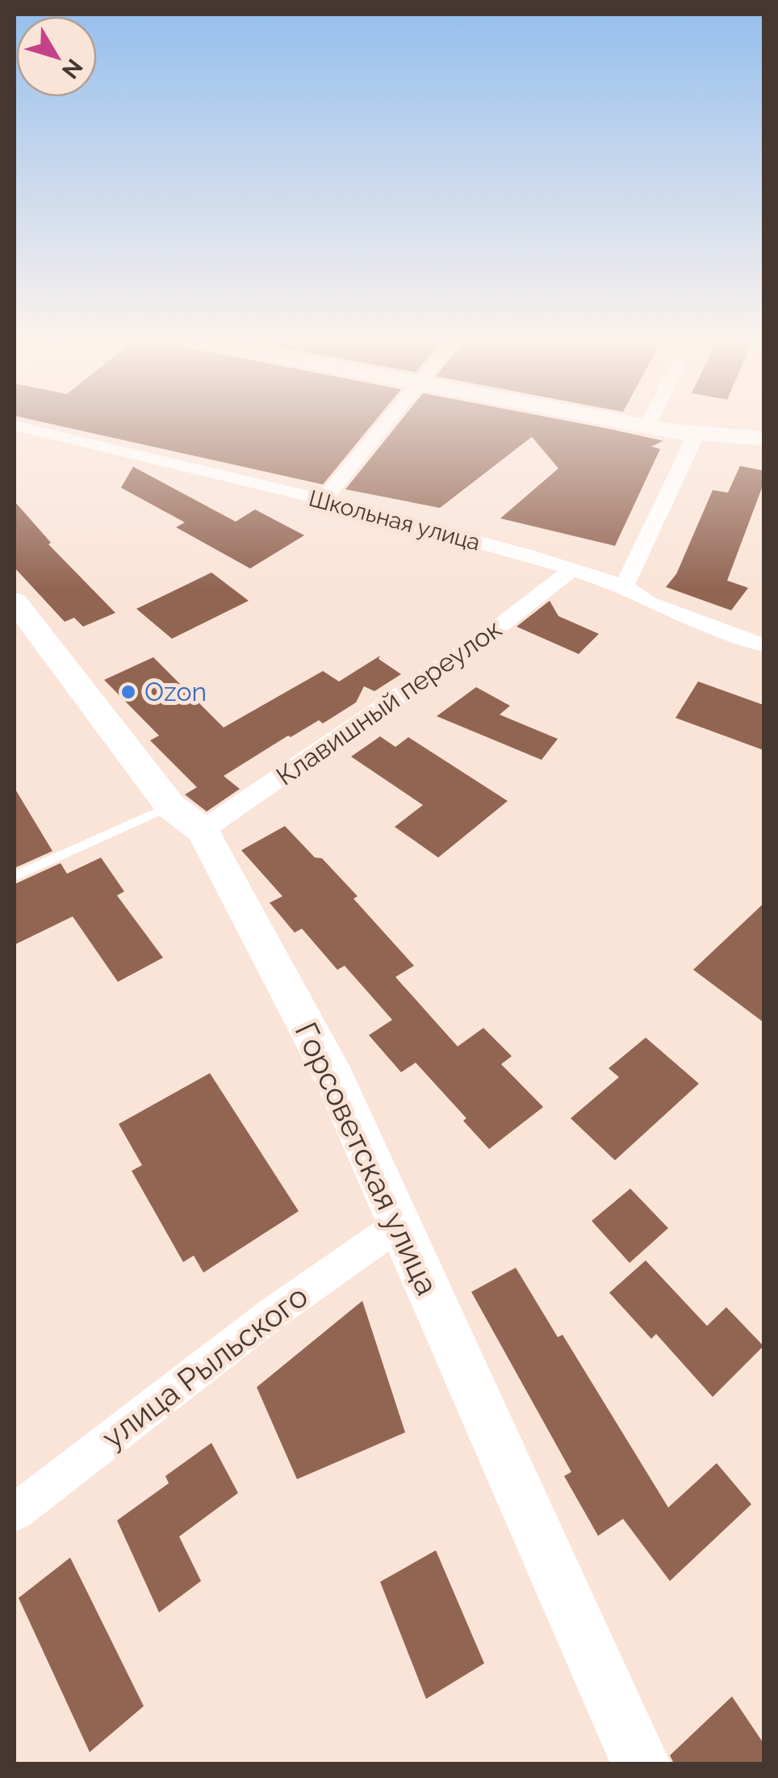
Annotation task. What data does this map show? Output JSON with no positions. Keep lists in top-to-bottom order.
{
  "streets": {
    "street": [
      "Школьная улица",
      "Клавишный переулок",
      "Горсоветская улица",
      "улица Рыльского"
    ]
  },
  "crossings": [
    ["Школьная улица", "Клавишный переулок"],
    ["Клавишный переулок", "Горсоветская улица"],
    ["Горсоветская улица", "улица Рыльского"]
  ],
  "places": ["Ozon"],
  "north": "bottom right"
}
